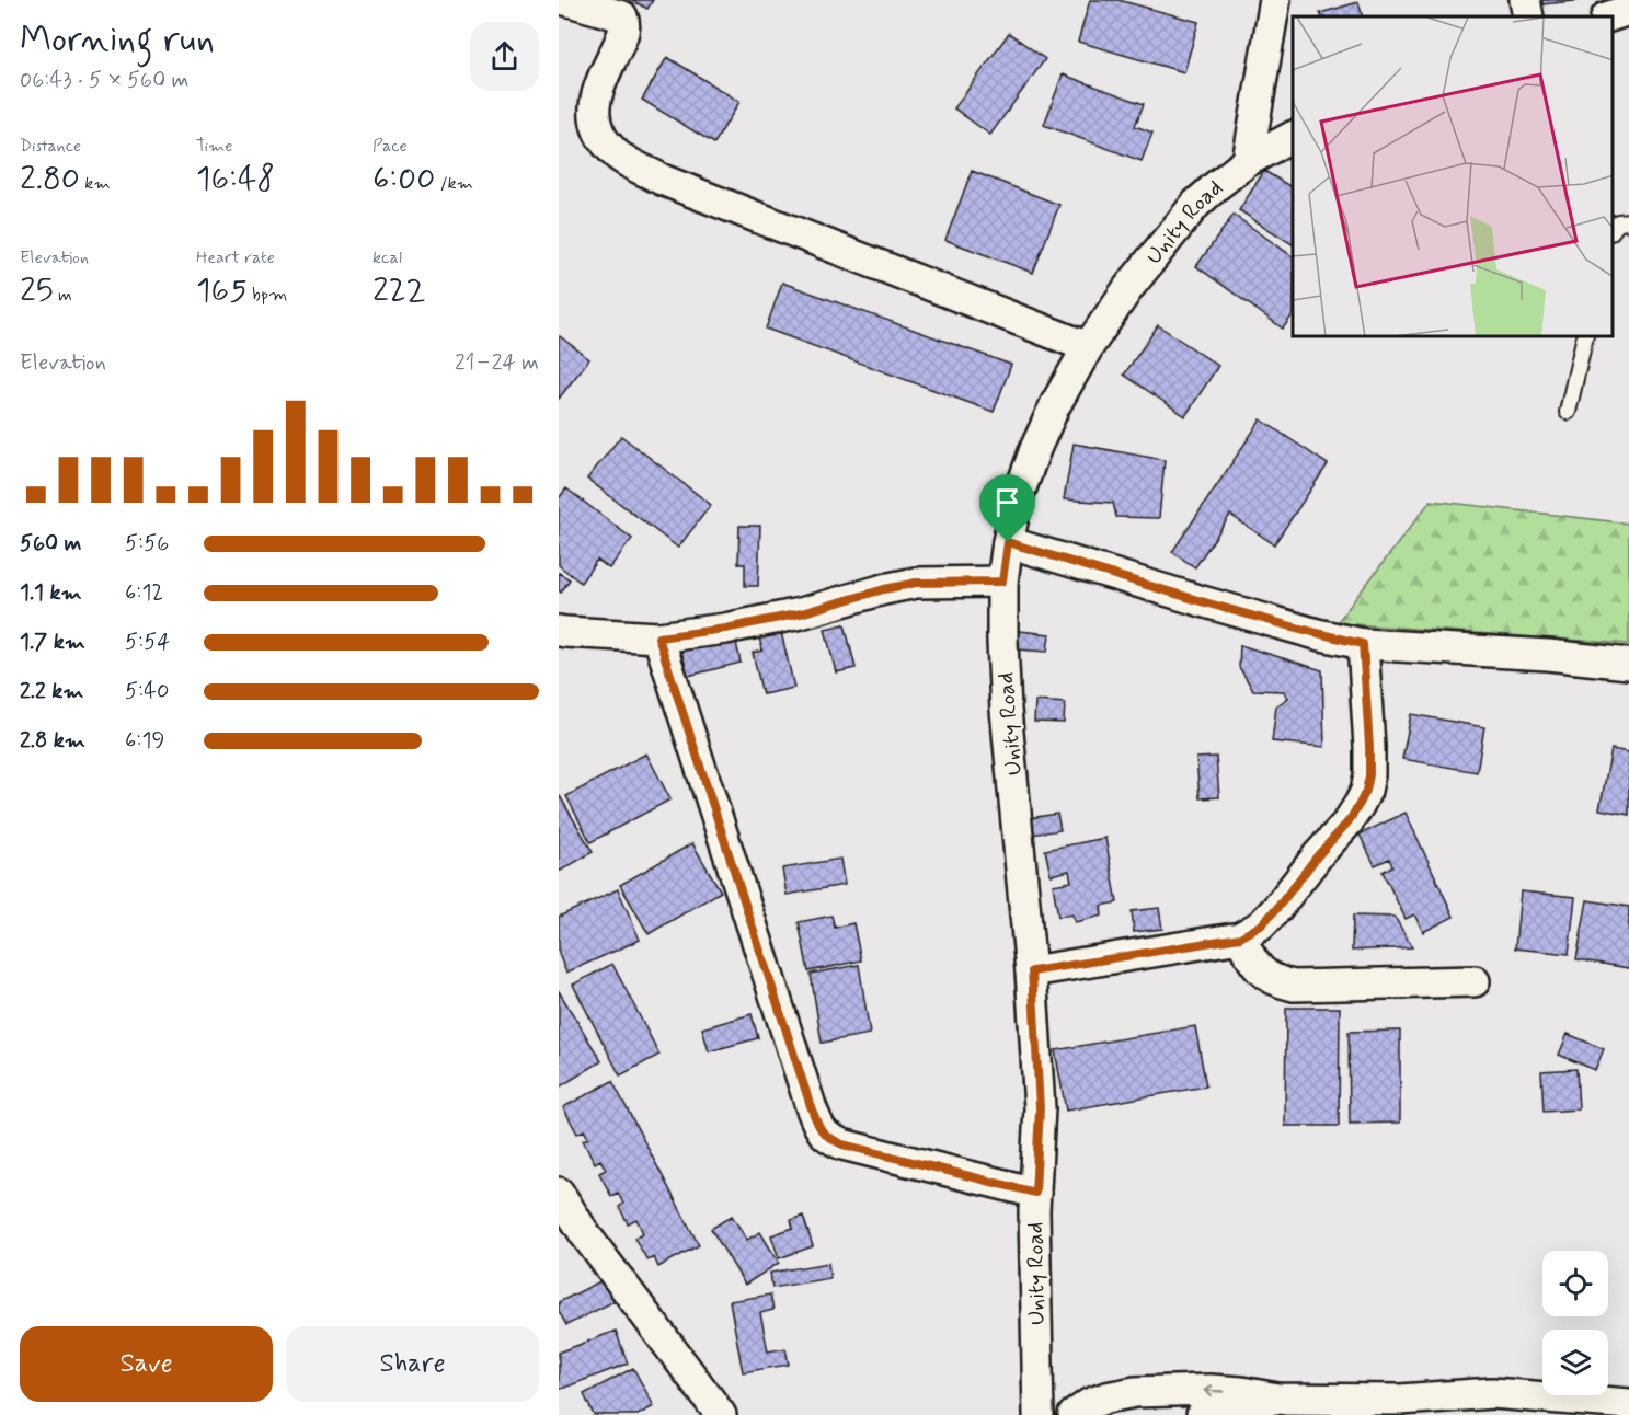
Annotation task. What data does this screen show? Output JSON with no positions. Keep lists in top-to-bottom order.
{
  "streets": {
    "street": ["Unity Road"]
  },
  "page": {
    "heading": ["Morning run", "06:43 · 5 × 560 m"],
    "stats": [
      ["Distance", "2.80 km"],
      ["Time", "16:48"],
      ["Pace", "6:00 /km"],
      ["Elevation", "25 m"],
      ["Heart rate", "165 bpm"],
      ["kcal", "222"]
    ],
    "chart": ["Elevation", "21–24 m"],
    "list": [
      {
        "name": "560 m",
        "note": "5:56"
      },
      {
        "name": "1.1 km",
        "note": "6:12"
      },
      {
        "name": "1.7 km",
        "note": "5:54"
      },
      {
        "name": "2.2 km",
        "note": "5:40"
      },
      {
        "name": "2.8 km",
        "note": "6:19"
      }
    ],
    "buttons": ["Save", "Share"]
  }
}
